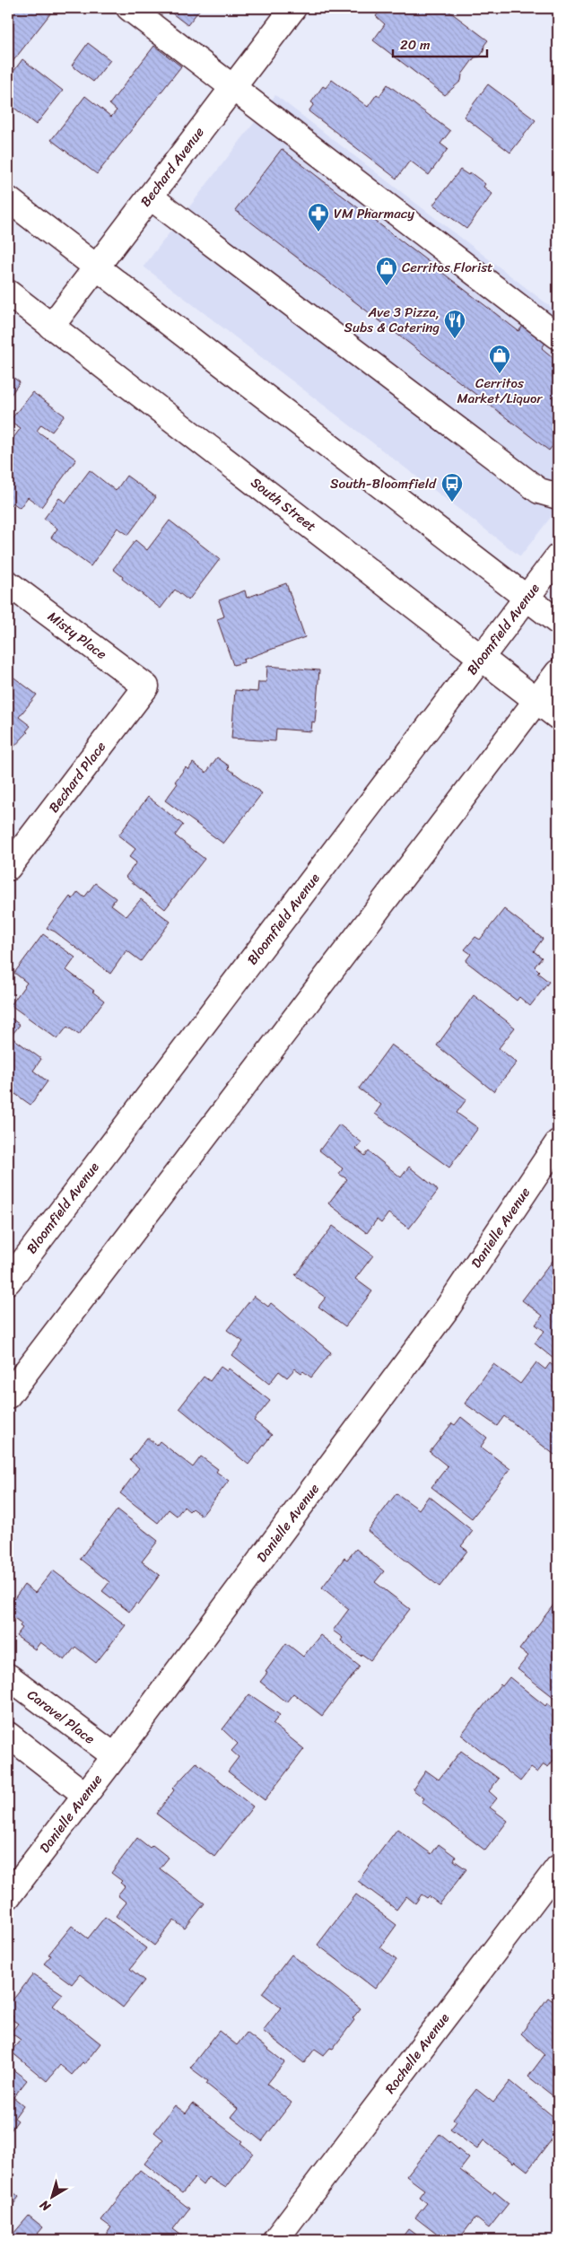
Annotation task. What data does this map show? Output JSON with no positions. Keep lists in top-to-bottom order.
{
  "streets": {
    "street": [
      "Bechard Avenue",
      "South Street",
      "Bloomfield Avenue",
      "Misty Place",
      "Bechard Place",
      "Danielle Avenue",
      "Caravel Place",
      "Rochelle Avenue"
    ]
  },
  "crossings": [
    ["Bechard Avenue", "South Street"],
    ["South Street", "Bloomfield Avenue"],
    ["Misty Place", "Bechard Place"],
    ["Danielle Avenue", "Caravel Place"]
  ],
  "places": {
    "pharmacy": ["VM Pharmacy"],
    "shop": ["Cerritos Florist", "Cerritos Market/Liquor"],
    "restaurant": ["Ave 3 Pizza, Subs & Catering"],
    "bus stop": ["South-Bloomfield"]
  },
  "scale_bar": "20 m",
  "north": "bottom left"
}
